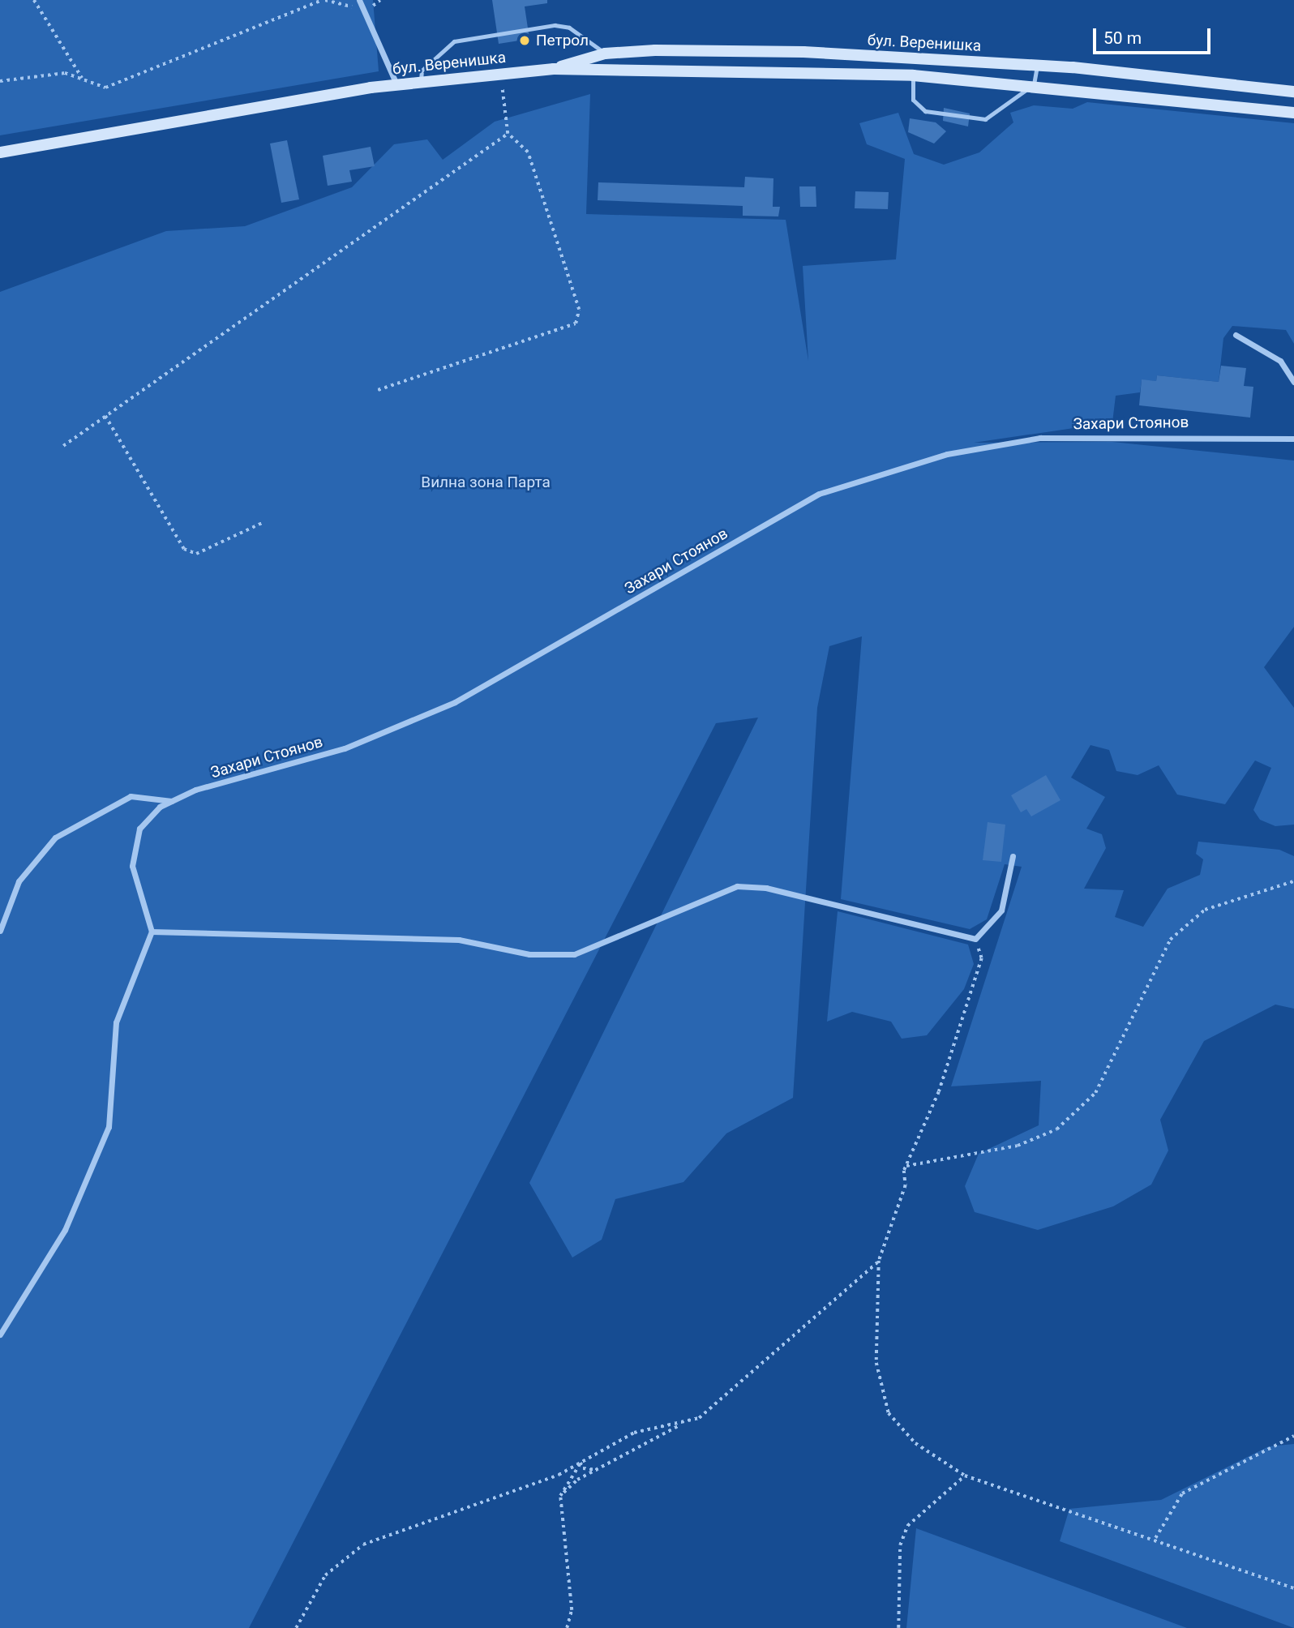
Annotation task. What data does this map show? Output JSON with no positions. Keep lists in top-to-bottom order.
{
  "streets": {
    "main road": ["бул. Веренишка"],
    "street": ["Захари Стоянов"]
  },
  "parks": ["Вилна зона Парта"],
  "places": ["Петрол"],
  "scale_bar": "50 m"
}
